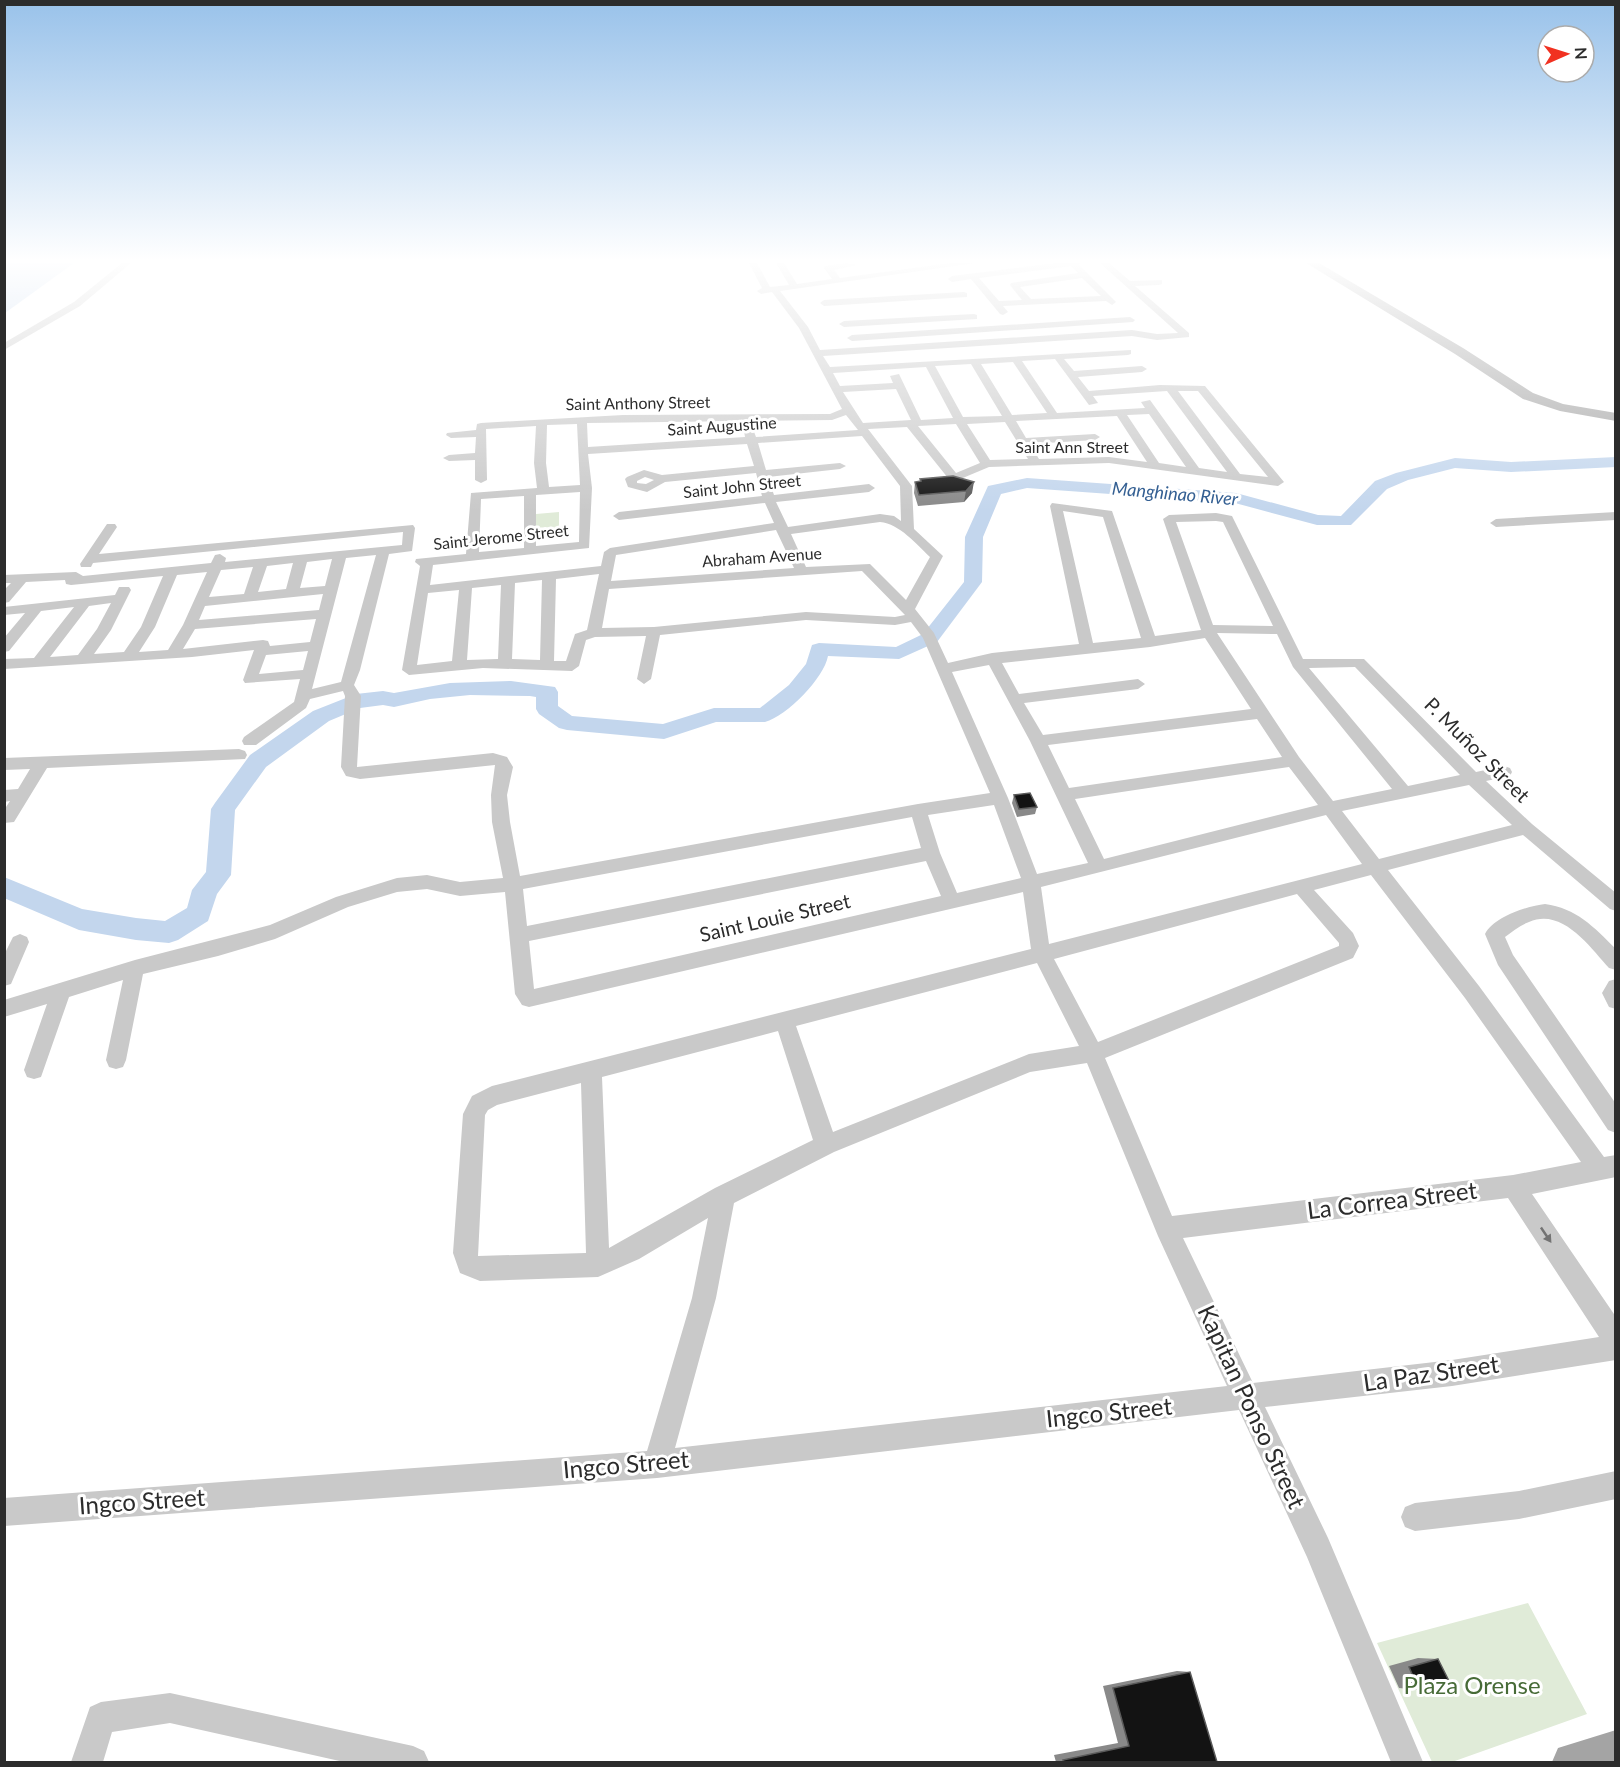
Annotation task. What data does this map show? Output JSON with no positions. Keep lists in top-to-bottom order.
{
  "streets": {
    "street": [
      "Saint Anthony Street",
      "Saint Augustine",
      "Saint Ann Street",
      "Saint John Street",
      "Saint Jerome Street",
      "Abraham Avenue",
      "P. Muñoz Street",
      "Saint Louie Street",
      "La Correa Street",
      "La Paz Street",
      "Kapitan Ponso Street",
      "Ingco Street"
    ]
  },
  "crossings": [
    ["Abraham Avenue", "Kapitan Ponso Street"],
    ["P. Muñoz Street", "Saint Louie Street"],
    ["Saint Louie Street", "Kapitan Ponso Street"],
    ["La Correa Street", "Kapitan Ponso Street"],
    ["La Paz Street", "Kapitan Ponso Street"],
    ["La Paz Street", "Ingco Street"],
    ["Kapitan Ponso Street", "Ingco Street"]
  ],
  "water": ["Manghinao River"],
  "parks": ["Plaza Orense"],
  "north": "right"
}
